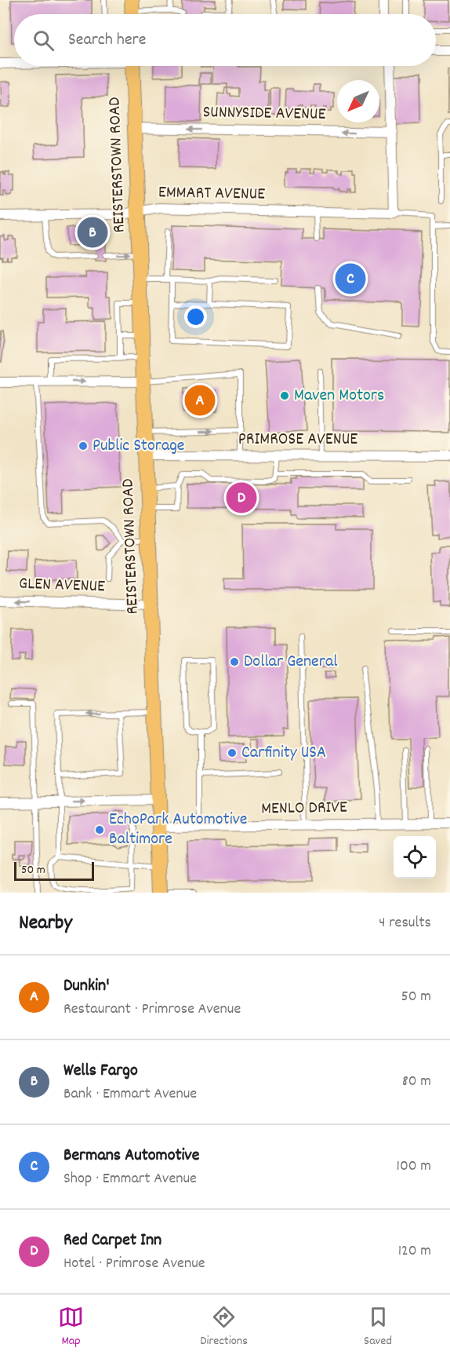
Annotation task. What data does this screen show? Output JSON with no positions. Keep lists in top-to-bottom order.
{
  "streets": {
    "main road": ["REISTERSTOWN ROAD"],
    "street": [
      "SUNNYSIDE AVENUE",
      "EMMART AVENUE",
      "PRIMROSE AVENUE",
      "GLEN AVENUE",
      "MENLO DRIVE"
    ]
  },
  "crossings": [
    ["SUNNYSIDE AVENUE", "REISTERSTOWN ROAD"],
    ["REISTERSTOWN ROAD", "EMMART AVENUE"],
    ["REISTERSTOWN ROAD", "PRIMROSE AVENUE"],
    ["REISTERSTOWN ROAD", "GLEN AVENUE"],
    ["REISTERSTOWN ROAD", "MENLO DRIVE"]
  ],
  "one_way": ["SUNNYSIDE AVENUE", "GLEN AVENUE"],
  "places": [
    "Maven Motors",
    "Public Storage",
    "Dollar General",
    "Carfinity USA",
    "EchoPark Automotive Baltimore"
  ],
  "scale_bar": "50 m",
  "north": "bottom left",
  "page": {
    "search": "Search here",
    "pins": [
      "B",
      "C",
      "A",
      "D"
    ],
    "scale": "50 m",
    "heading": ["Nearby", "4 results"],
    "list": [
      {
        "mark": "A",
        "name": "Dunkin'",
        "note": "Restaurant · Primrose Avenue",
        "value": "50 m"
      },
      {
        "mark": "B",
        "name": "Wells Fargo",
        "note": "Bank · Emmart Avenue",
        "value": "80 m"
      },
      {
        "mark": "C",
        "name": "Bermans Automotive",
        "note": "Shop · Emmart Avenue",
        "value": "100 m"
      },
      {
        "mark": "D",
        "name": "Red Carpet Inn",
        "note": "Hotel · Primrose Avenue",
        "value": "120 m"
      }
    ],
    "nav": ["Map", "Directions", "Saved"]
  }
}
